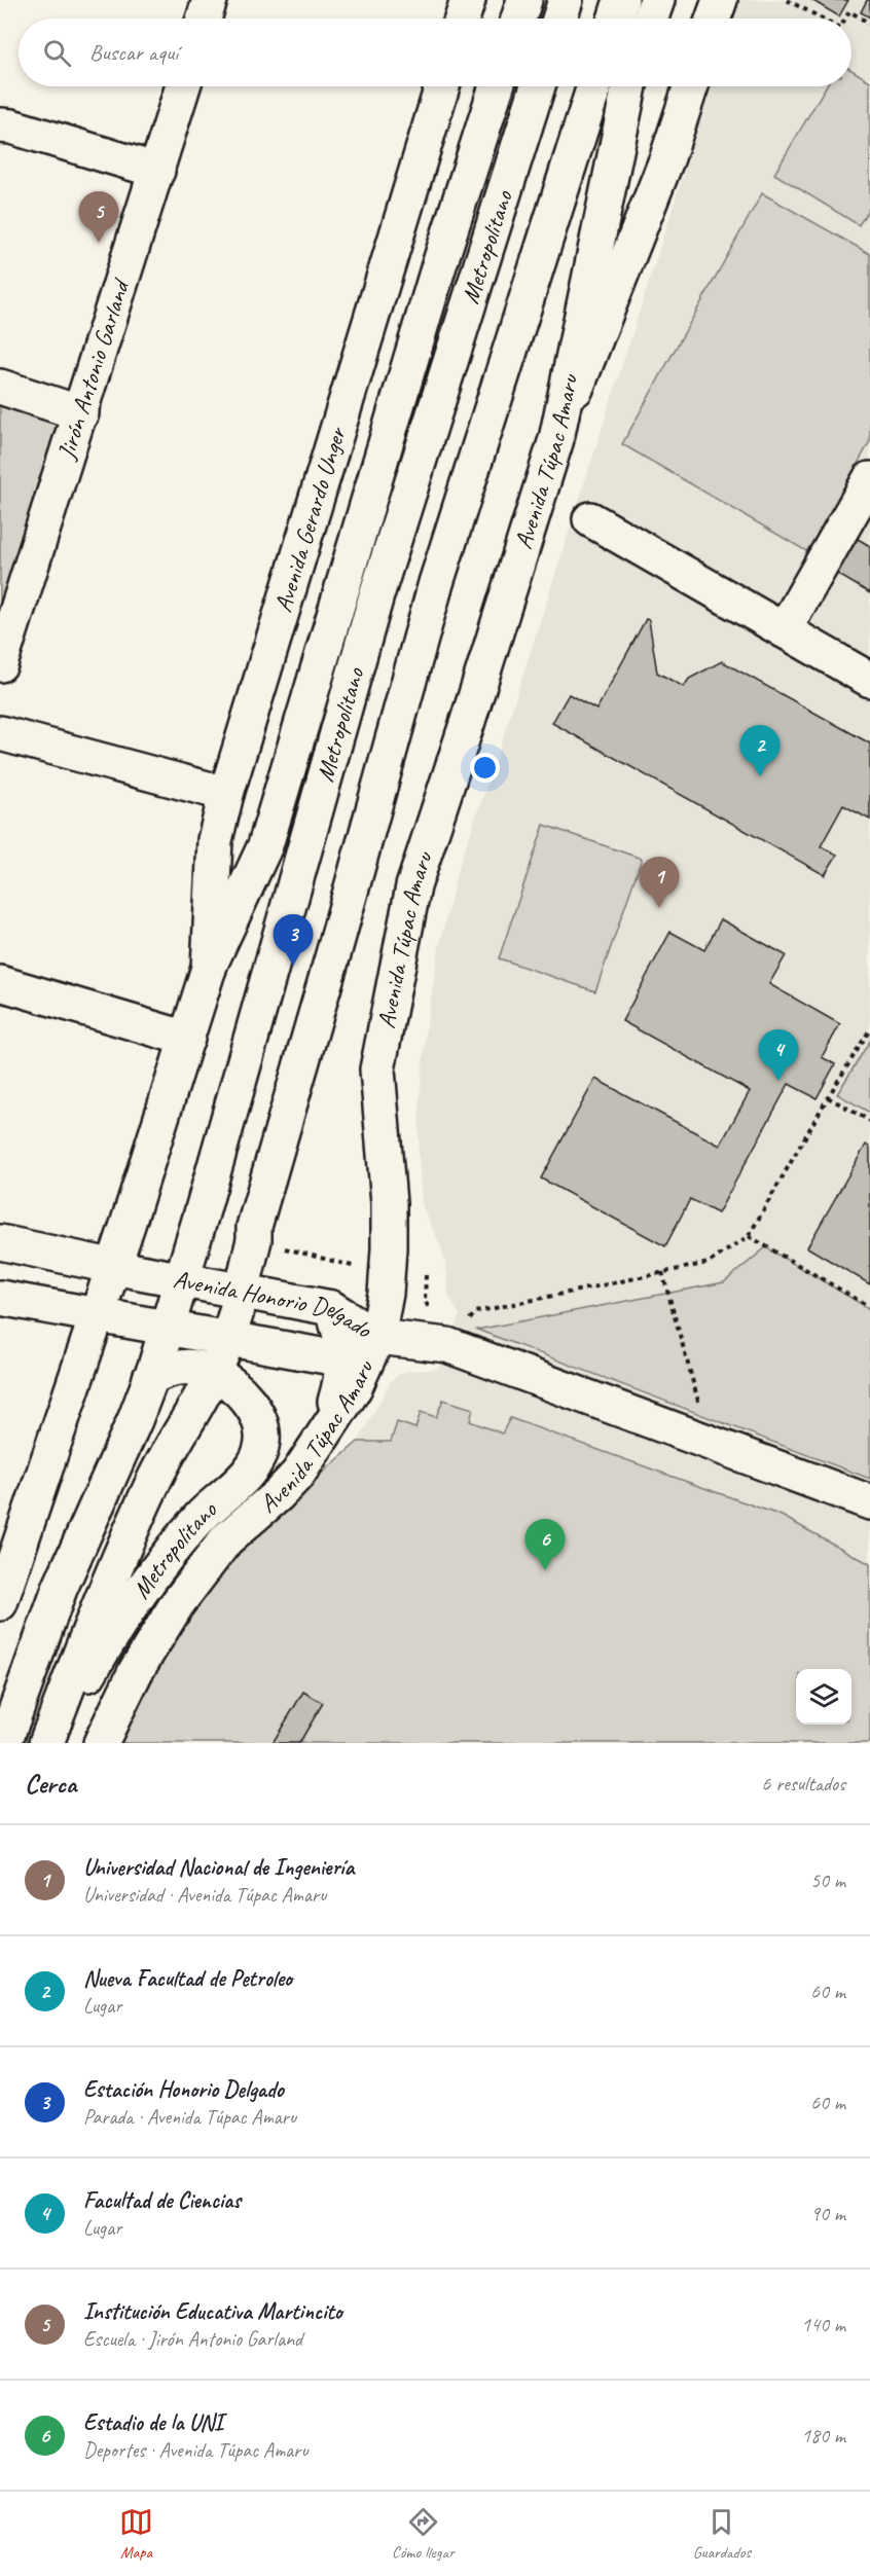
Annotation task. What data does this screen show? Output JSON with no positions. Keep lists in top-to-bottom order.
{
  "streets": {
    "main road": [
      "Metropolitano",
      "Jirón Antonio Garland",
      "Avenida Túpac Amaru",
      "Avenida Gerardo Unger",
      "Avenida Honorio Delgado"
    ]
  },
  "crossings": [
    ["Metropolitano", "Avenida Honorio Delgado"],
    ["Avenida Túpac Amaru", "Avenida Honorio Delgado"]
  ],
  "page": {
    "search": "Buscar aquí",
    "pins": [
      "5",
      "2",
      "1",
      "3",
      "4",
      "6"
    ],
    "heading": ["Cerca", "6 resultados"],
    "list": [
      {
        "mark": "1",
        "name": "Universidad Nacional de Ingeniería",
        "note": "Universidad · Avenida Túpac Amaru",
        "value": "50 m"
      },
      {
        "mark": "2",
        "name": "Nueva Facultad de Petroleo",
        "note": "Lugar",
        "value": "60 m"
      },
      {
        "mark": "3",
        "name": "Estación Honorio Delgado",
        "note": "Parada · Avenida Túpac Amaru",
        "value": "60 m"
      },
      {
        "mark": "4",
        "name": "Facultad de Ciencias",
        "note": "Lugar",
        "value": "90 m"
      },
      {
        "mark": "5",
        "name": "Institución Educativa Martincito",
        "note": "Escuela · Jirón Antonio Garland",
        "value": "140 m"
      },
      {
        "mark": "6",
        "name": "Estadio de la UNI",
        "note": "Deportes · Avenida Túpac Amaru",
        "value": "180 m"
      }
    ],
    "nav": ["Mapa", "Cómo llegar", "Guardados"]
  }
}
